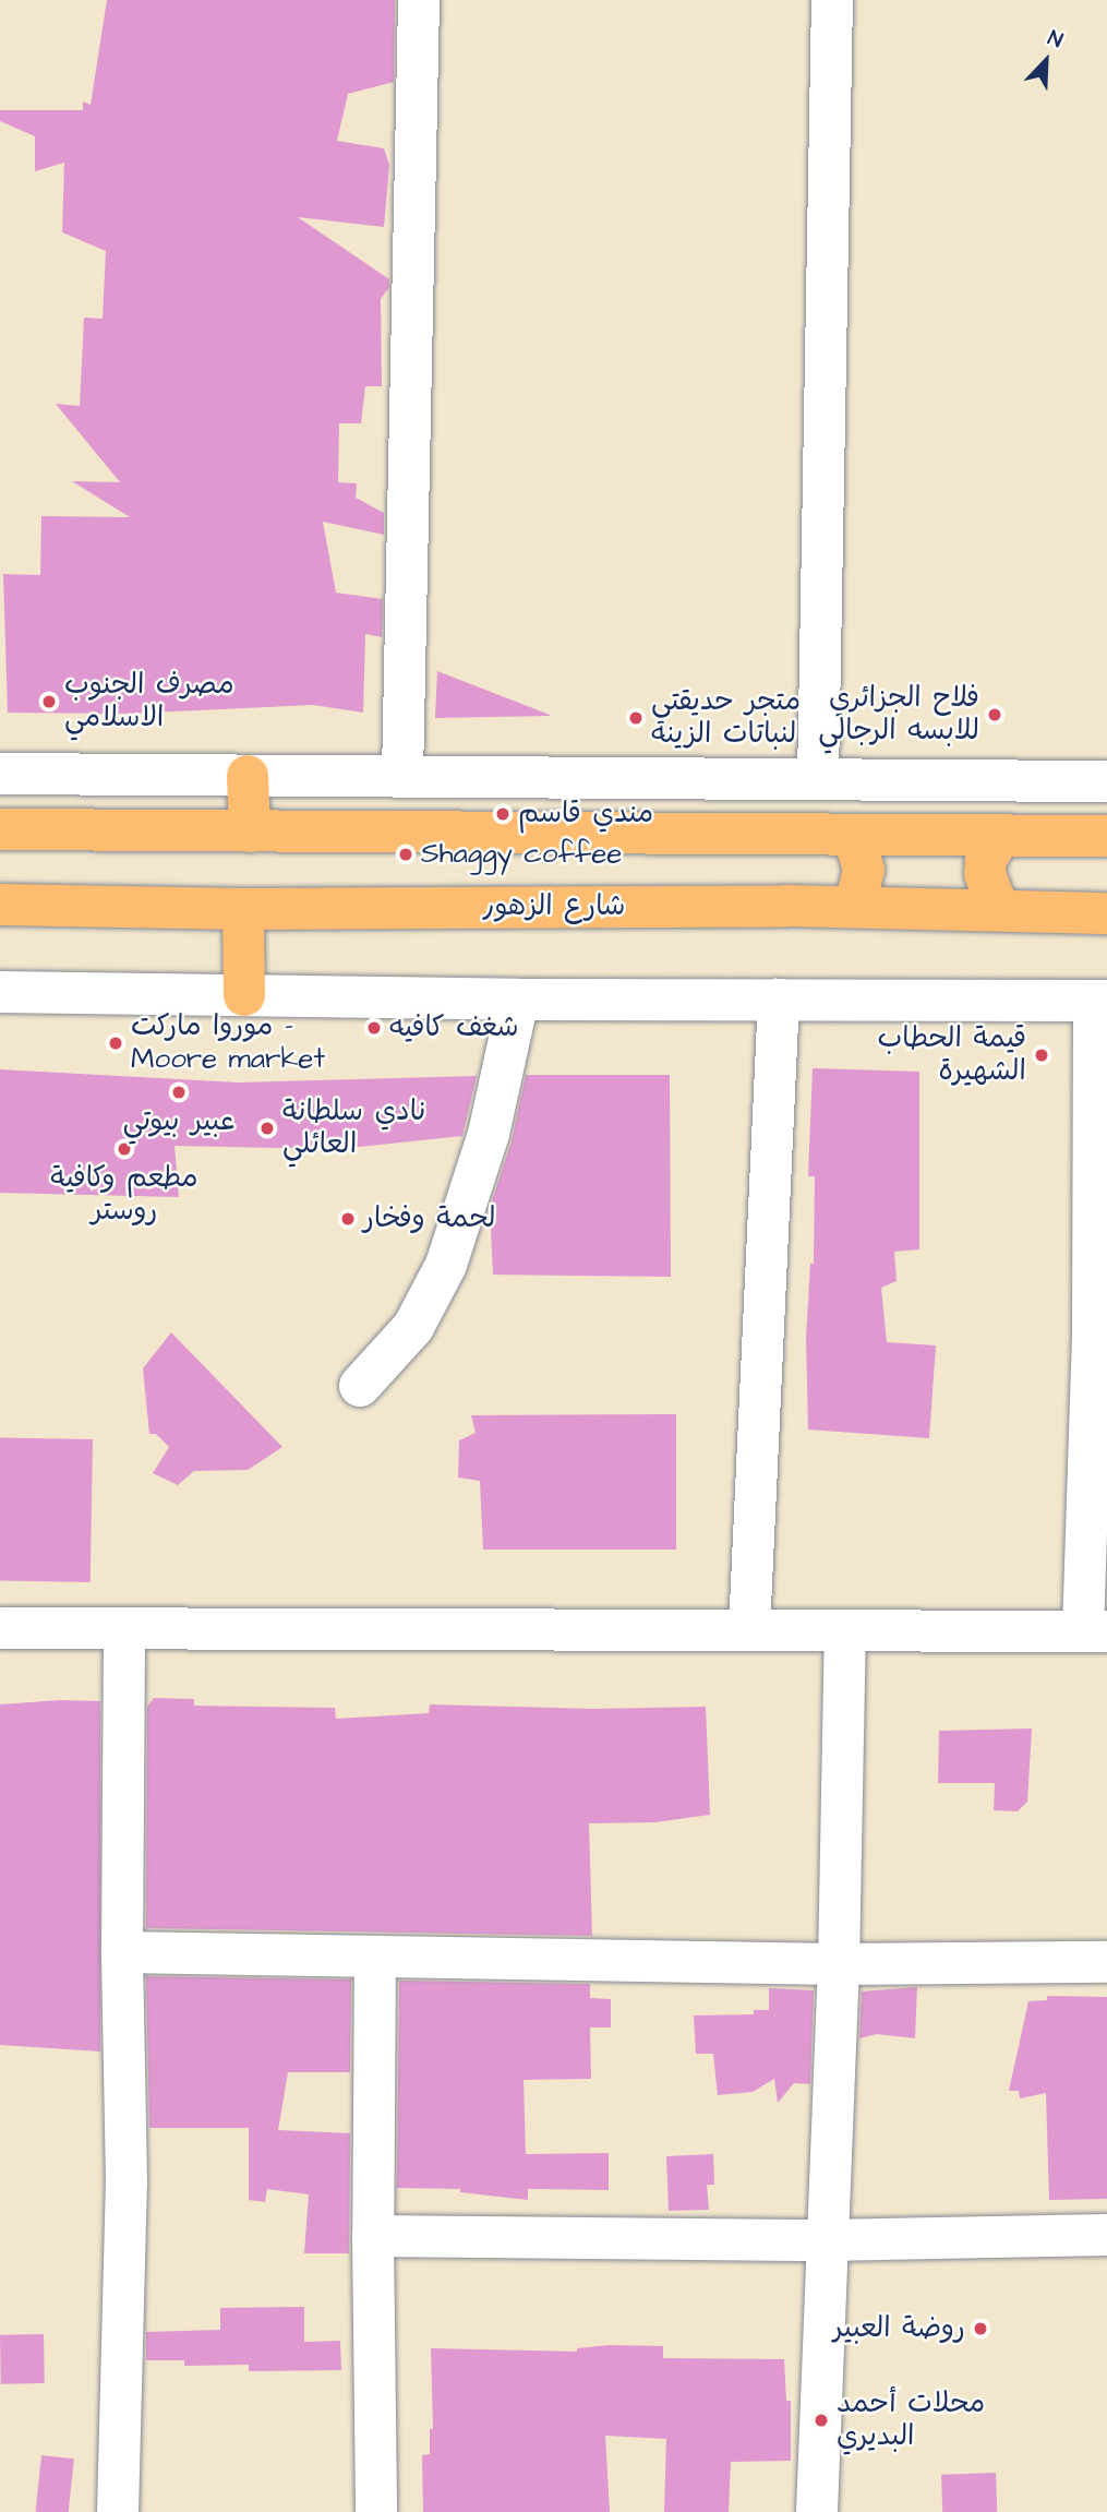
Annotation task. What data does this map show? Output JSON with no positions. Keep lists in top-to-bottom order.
{
  "streets": {
    "main road": ["شارع الزهور"]
  },
  "places": [
    "مصرف الجنوب الاسلامي",
    "فلاح الجزائري للابسه الرجالي",
    "متجر حديقتي لنباتات الزينه",
    "مندي قاسم",
    "Shaggy coffee",
    "شغف كافيه",
    "موروا ماركت - Moore market",
    "قيمة الحطاب الشهيرة",
    "عبير بيوتي",
    "نادي سلطانة العائلي",
    "مطعم وكافية روستر",
    "لحمة وفخار",
    "روضة العبير",
    "محلات أحمد البديري"
  ],
  "north": "top right"
}
